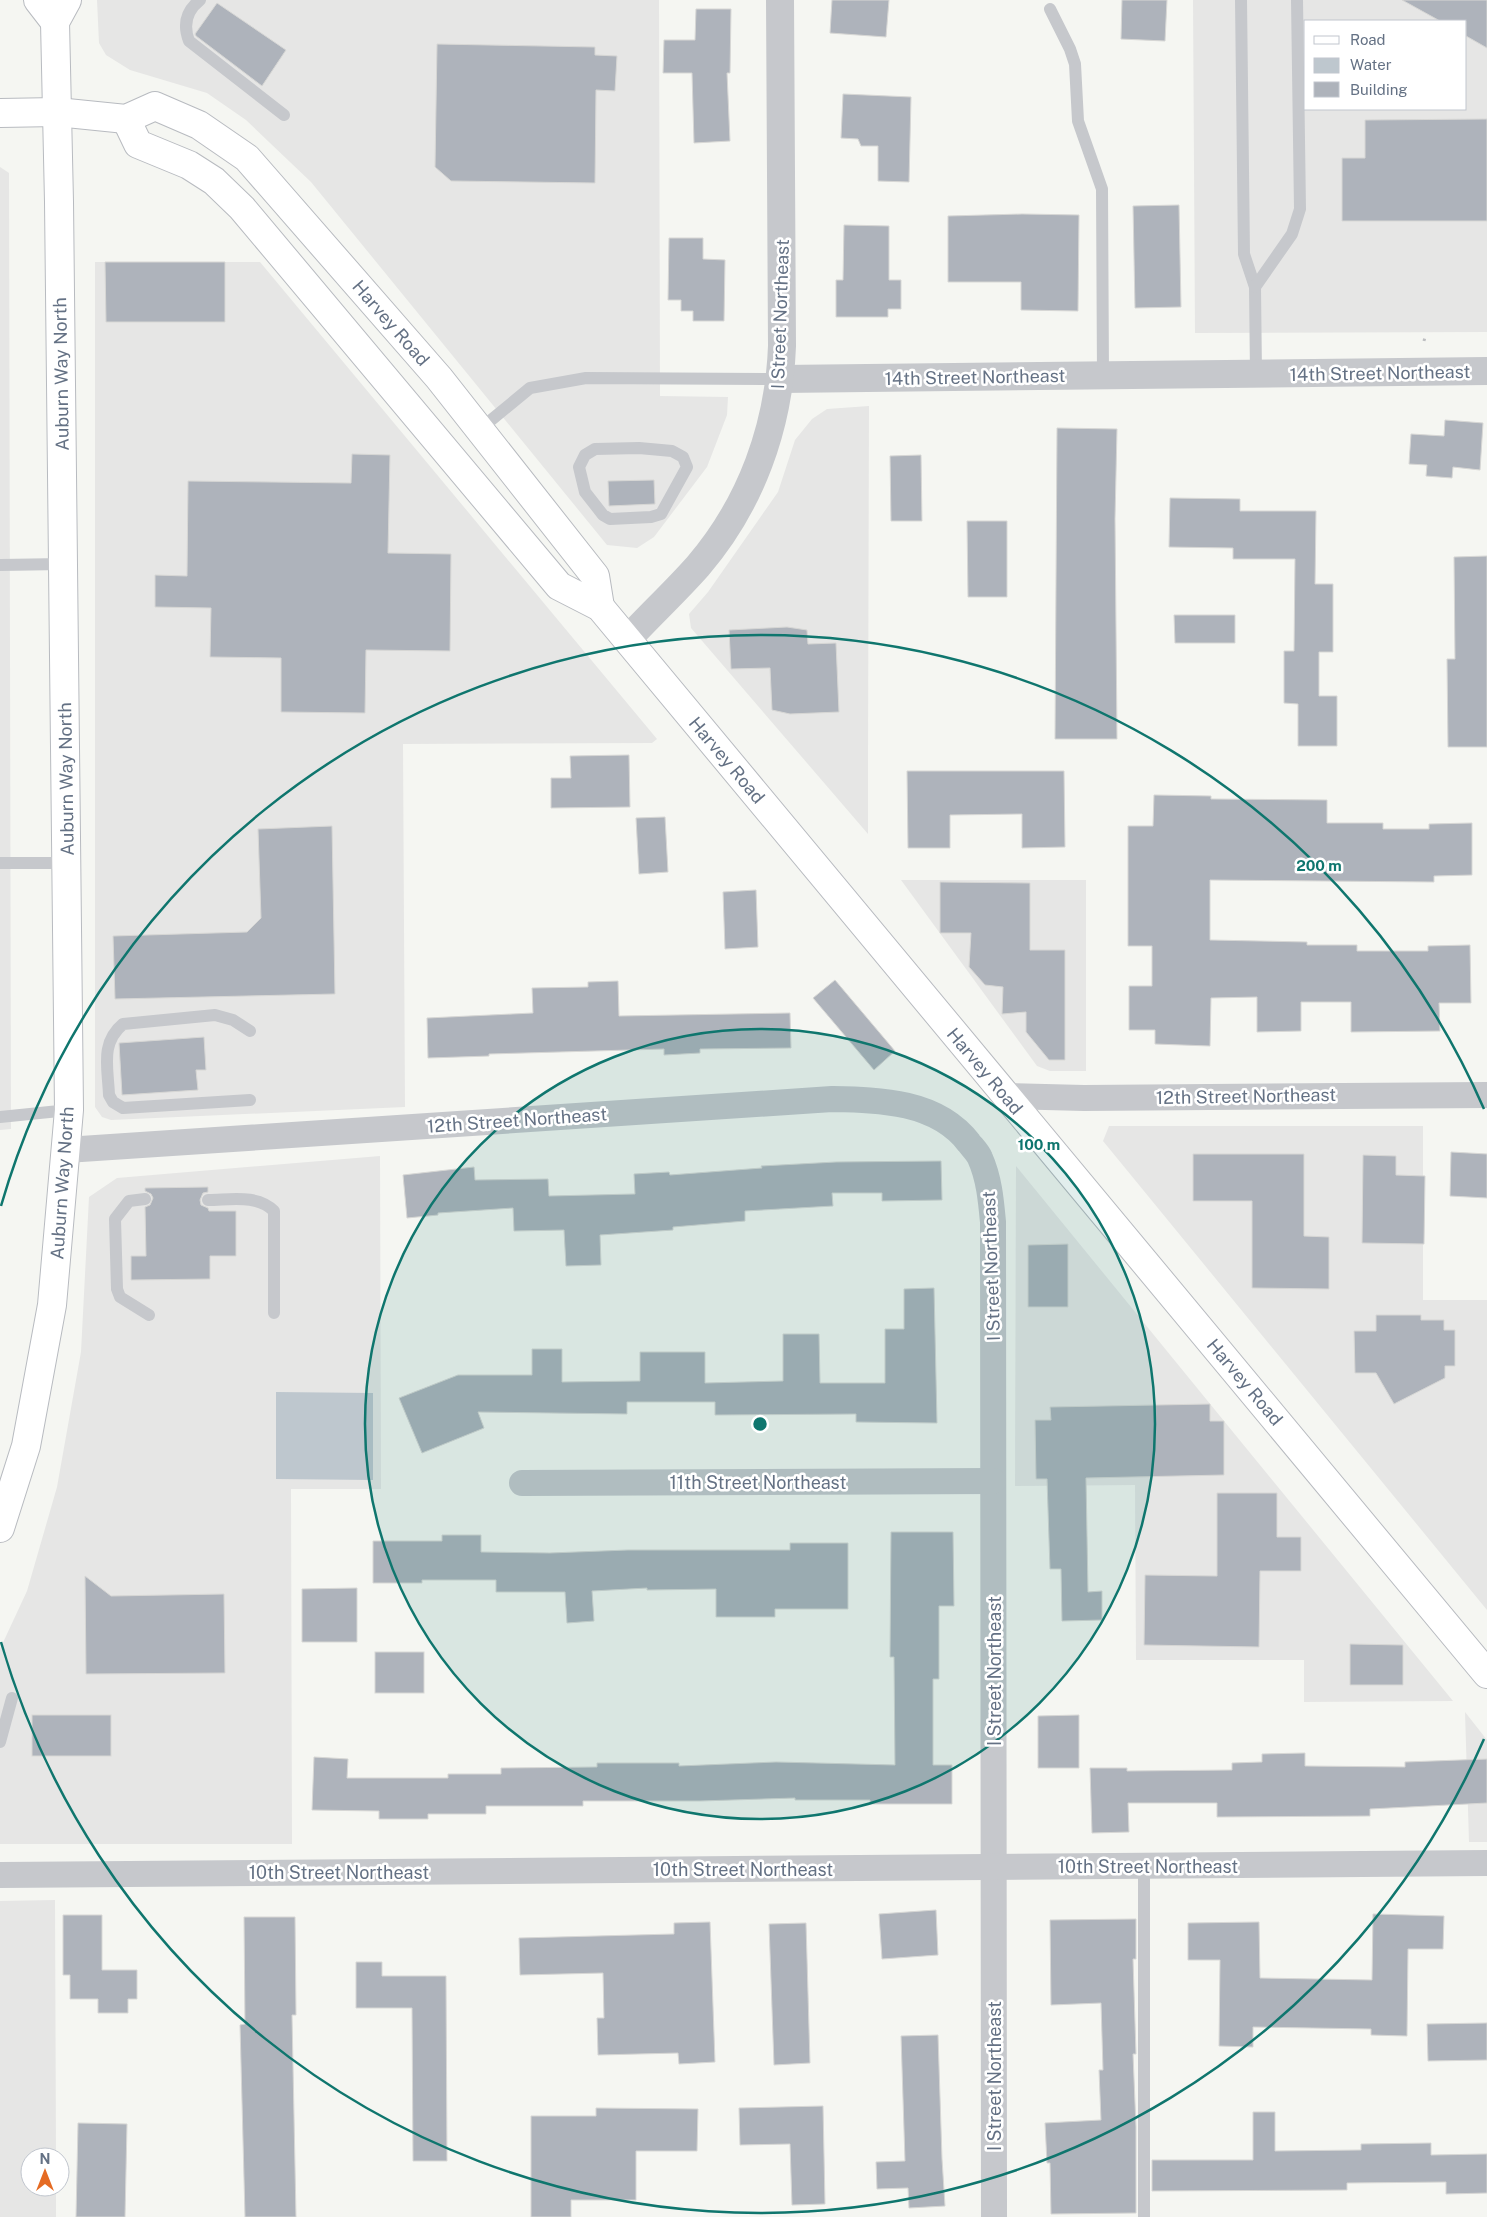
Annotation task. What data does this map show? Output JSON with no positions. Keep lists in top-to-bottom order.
{
  "streets": {
    "main road": ["Harvey Road", "Auburn Way North"],
    "street": [
      "I Street Northeast",
      "14th Street Northeast",
      "12th Street Northeast",
      "11th Street Northeast",
      "10th Street Northeast"
    ]
  },
  "crossings": [
    ["I Street Northeast", "Harvey Road"],
    ["I Street Northeast", "14th Street Northeast"],
    ["I Street Northeast", "12th Street Northeast"],
    ["I Street Northeast", "11th Street Northeast"],
    ["I Street Northeast", "10th Street Northeast"],
    ["Harvey Road", "14th Street Northeast"],
    ["Harvey Road", "Auburn Way North"],
    ["Harvey Road", "12th Street Northeast"],
    ["Auburn Way North", "12th Street Northeast"]
  ],
  "legend": ["Road", "Water", "Building"],
  "north": "top",
  "rings": ["200 m", "100 m"]
}
